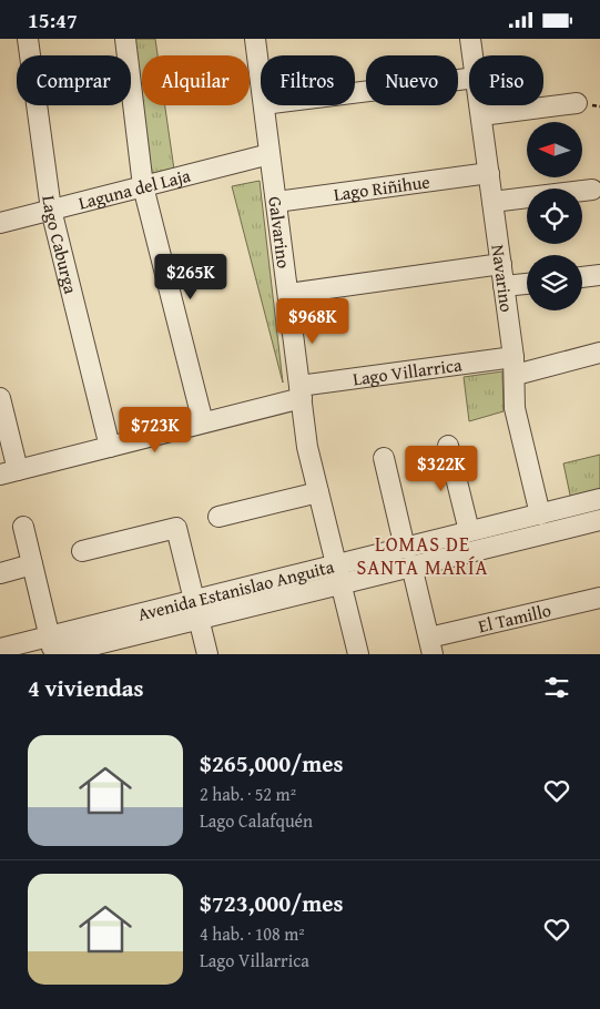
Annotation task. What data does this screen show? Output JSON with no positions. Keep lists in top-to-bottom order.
{
  "streets": {
    "street": [
      "Lago Riñihue",
      "Laguna del Laja",
      "Galvarino",
      "Lago Caburga",
      "Navarino",
      "Lago Villarrica",
      "Avenida Estanislao Anguita",
      "El Tamillo"
    ]
  },
  "crossings": [
    ["Lago Riñihue", "Galvarino"],
    ["Lago Riñihue", "Navarino"],
    ["Laguna del Laja", "Galvarino"],
    ["Laguna del Laja", "Lago Caburga"],
    ["Galvarino", "Lago Villarrica"],
    ["Galvarino", "Avenida Estanislao Anguita"],
    ["Lago Caburga", "Lago Villarrica"],
    ["Navarino", "Lago Villarrica"],
    ["Navarino", "Avenida Estanislao Anguita"]
  ],
  "districts": ["LOMAS DE SANTA MARÍA"],
  "north": "left",
  "page": {
    "status": "15:47",
    "chip": [
      "Comprar",
      "Alquilar",
      "Filtros",
      "Nuevo",
      "Piso"
    ],
    "price": [
      "$265K",
      "$968K",
      "$723K",
      "$322K"
    ],
    "heading": "4 viviendas",
    "list": [
      {
        "name": "$265,000/mes",
        "note": "2 hab. · 52 m² · Lago Calafquén"
      },
      {
        "name": "$723,000/mes",
        "note": "4 hab. · 108 m² · Lago Villarrica"
      }
    ]
  }
}
